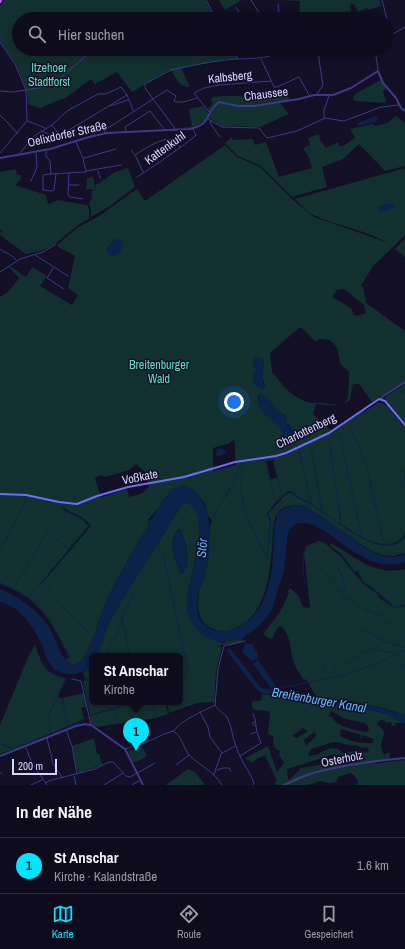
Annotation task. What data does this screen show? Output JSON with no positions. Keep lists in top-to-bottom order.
{
  "streets": {
    "main road": ["Charlottenberg", "Voßkate"],
    "street": [
      "Kalbsberg",
      "Chaussee",
      "Oelixdorfer Straße",
      "Kattenkuhl",
      "Osterholz"
    ]
  },
  "crossings": [
    ["Kalbsberg", "Chaussee"],
    ["Charlottenberg", "Voßkate"]
  ],
  "water": ["Stör", "Breitenburger Kanal"],
  "parks": ["Itzehoer Stadtforst", "Breitenburger Wald"],
  "scale_bar": "200 m",
  "page": {
    "search": "Hier suchen",
    "popup": ["St Anschar", "Kirche"],
    "pins": "1",
    "scale": "200 m",
    "heading": "In der Nähe",
    "list": [
      {
        "mark": "1",
        "name": "St Anschar",
        "note": "Kirche · Kalandstraße",
        "value": "1.6 km"
      }
    ],
    "nav": ["Karte", "Route", "Gespeichert"]
  }
}
